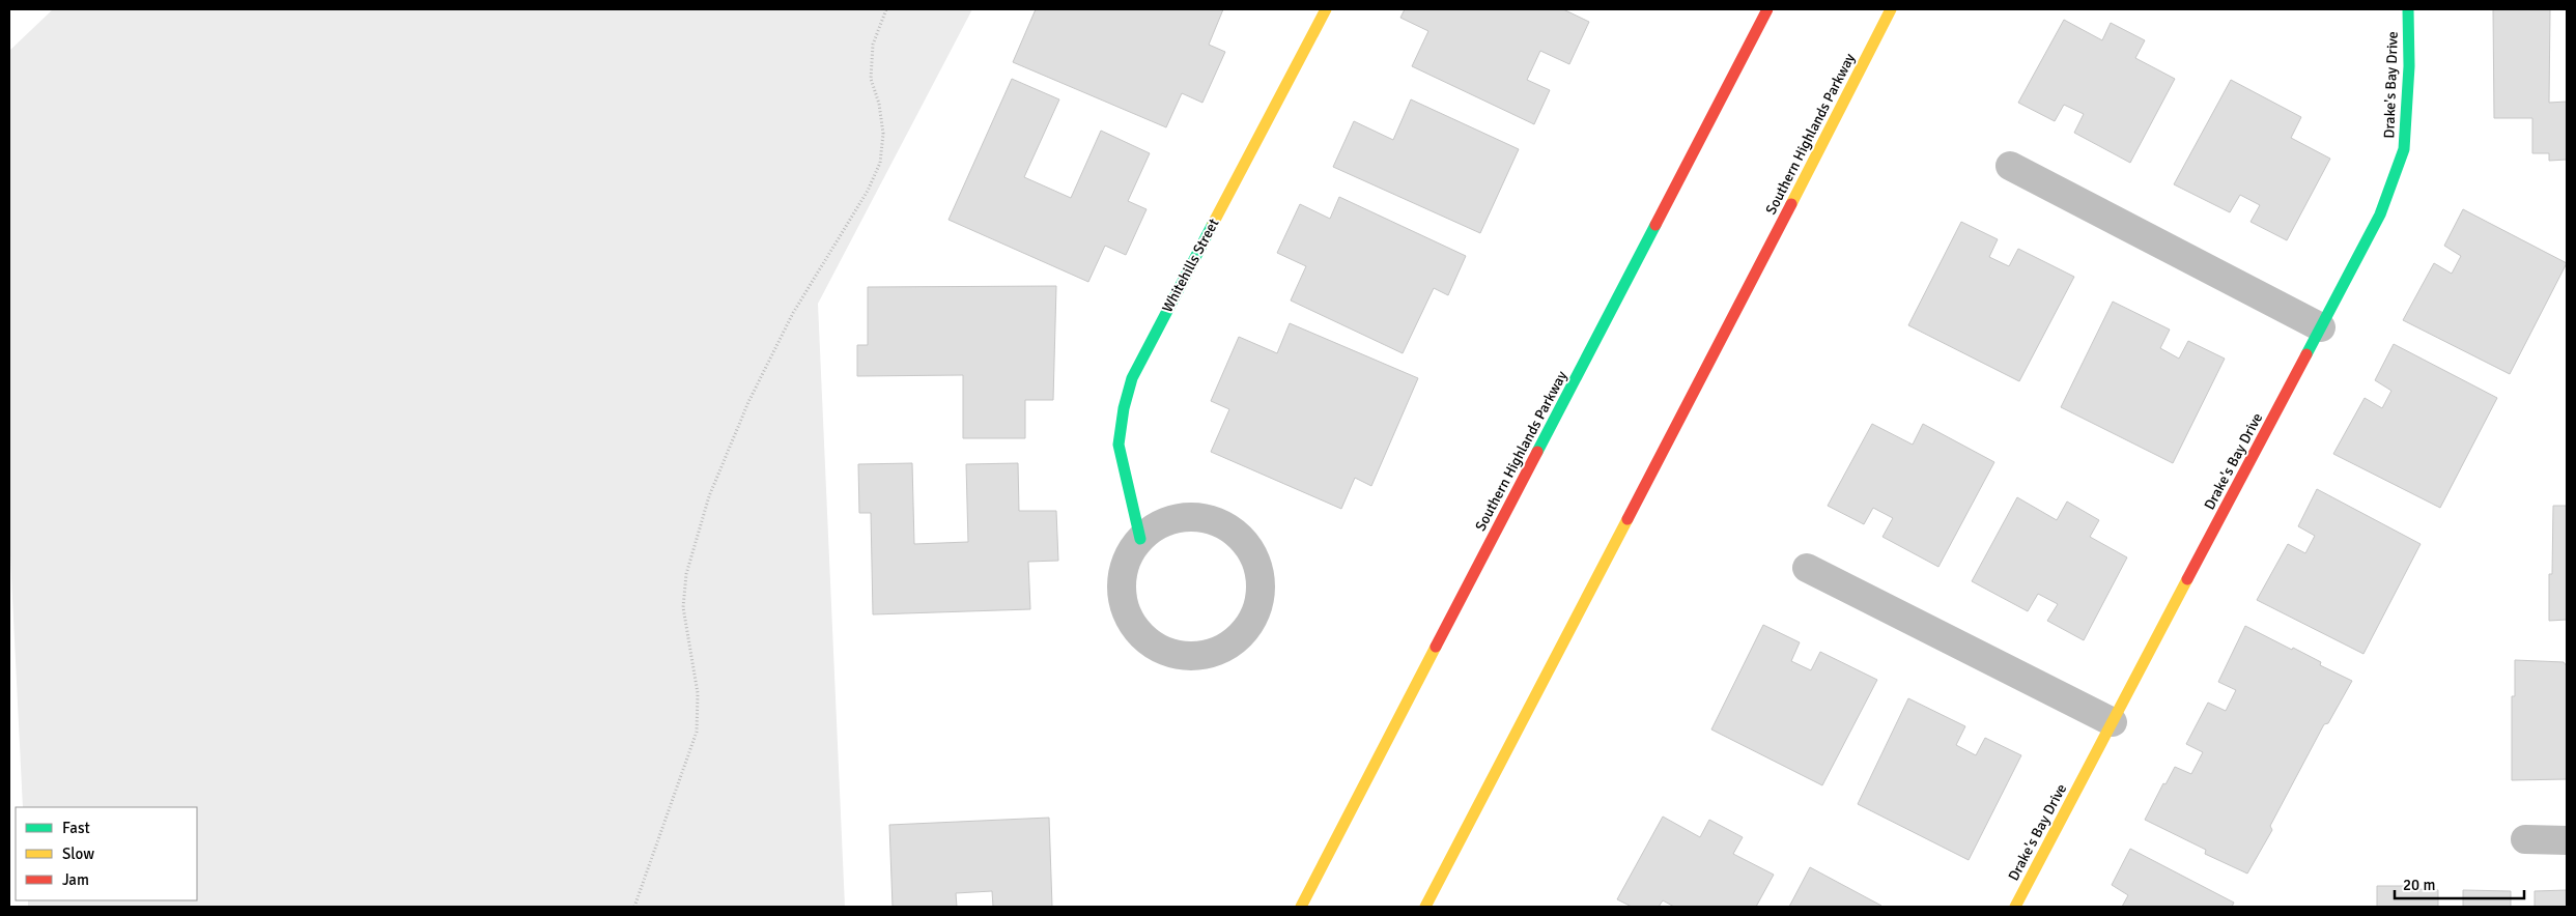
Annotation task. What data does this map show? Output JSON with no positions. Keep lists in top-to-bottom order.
{
  "streets": {
    "main road": ["Drake's Bay Drive", "Southern Highlands Parkway", "Whitehills Street"]
  },
  "legend": ["Fast", "Slow", "Jam"],
  "scale_bar": "20 m"
}
